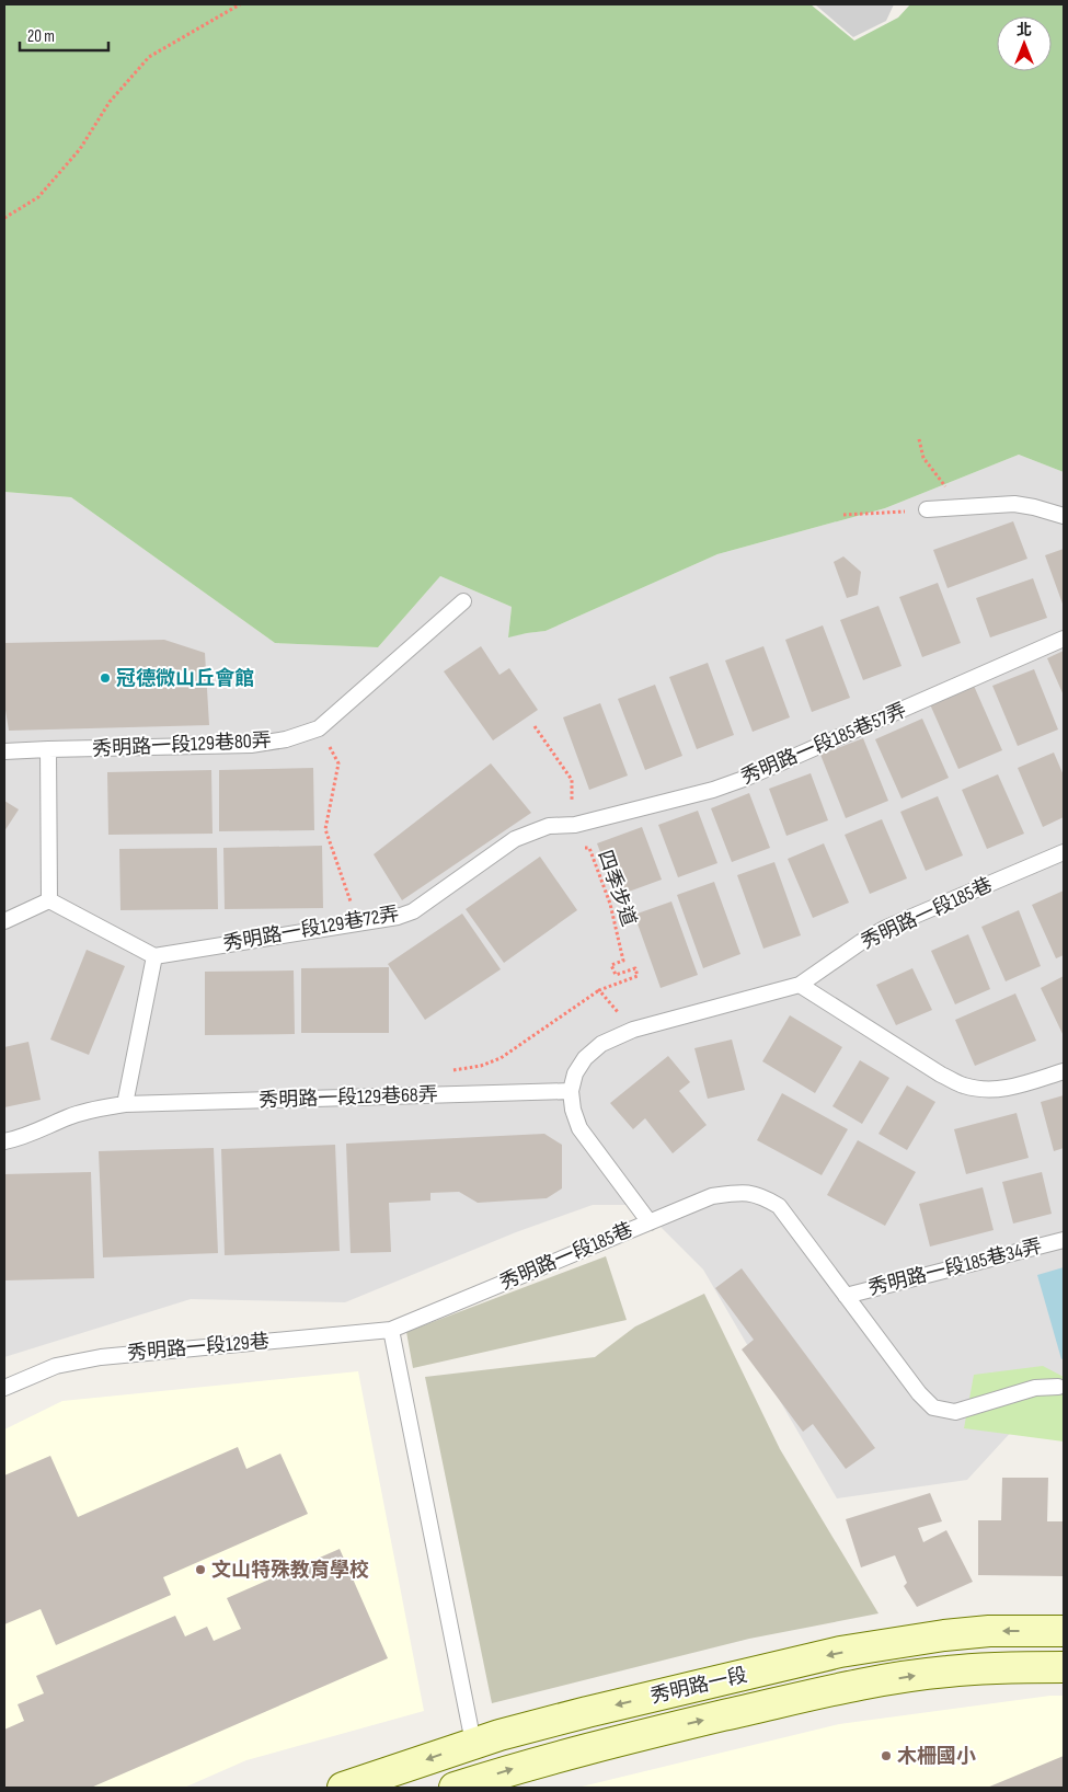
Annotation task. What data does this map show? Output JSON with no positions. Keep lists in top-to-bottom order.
{
  "streets": {
    "main road": ["秀明路一段"],
    "lane": [
      "秀明路一段185巷57弄",
      "秀明路一段129巷80弄",
      "秀明路一段185巷",
      "秀明路一段129巷72弄",
      "秀明路一段129巷68弄",
      "秀明路一段185巷34弄",
      "秀明路一段129巷"
    ],
    "path": ["四季步道"]
  },
  "crossings": [
    ["秀明路一段185巷57弄", "四季步道"],
    ["秀明路一段185巷57弄", "秀明路一段129巷72弄"],
    ["四季步道", "秀明路一段129巷72弄"],
    ["四季步道", "秀明路一段129巷68弄"],
    ["秀明路一段185巷", "秀明路一段129巷68弄"],
    ["秀明路一段185巷", "秀明路一段185巷34弄"],
    ["秀明路一段185巷", "秀明路一段129巷"]
  ],
  "places": ["冠德微山丘會館", "文山特殊教育學校", "木柵國小"],
  "scale_bar": "20 m",
  "north": "top"
}
